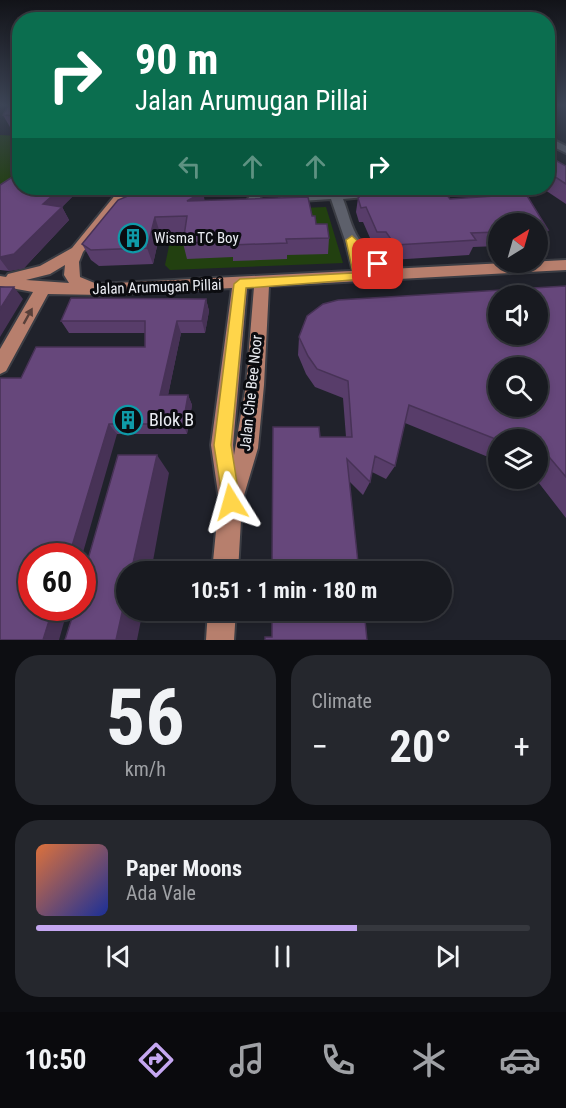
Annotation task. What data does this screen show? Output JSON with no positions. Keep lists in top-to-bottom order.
{
  "streets": {
    "main road": ["Jalan Arumugan Pillai", "Jalan Che Bee Noor"]
  },
  "crossings": [
    ["Jalan Arumugan Pillai", "Jalan Che Bee Noor"]
  ],
  "places": {
    "building": ["Wisma TC Boy", "Blok B"]
  },
  "north": "top right",
  "page": {
    "turn": ["90 m", "Jalan Arumugan Pillai"],
    "limit": "60",
    "trip": "10:51 · 1 min · 180 m",
    "tile": [
      ["56", "km/h"],
      "Climate"
    ],
    "heat": ["−", "20°", "+"],
    "song": ["Paper Moons", "Ada Vale"],
    "tabs": "10:50"
  }
}
